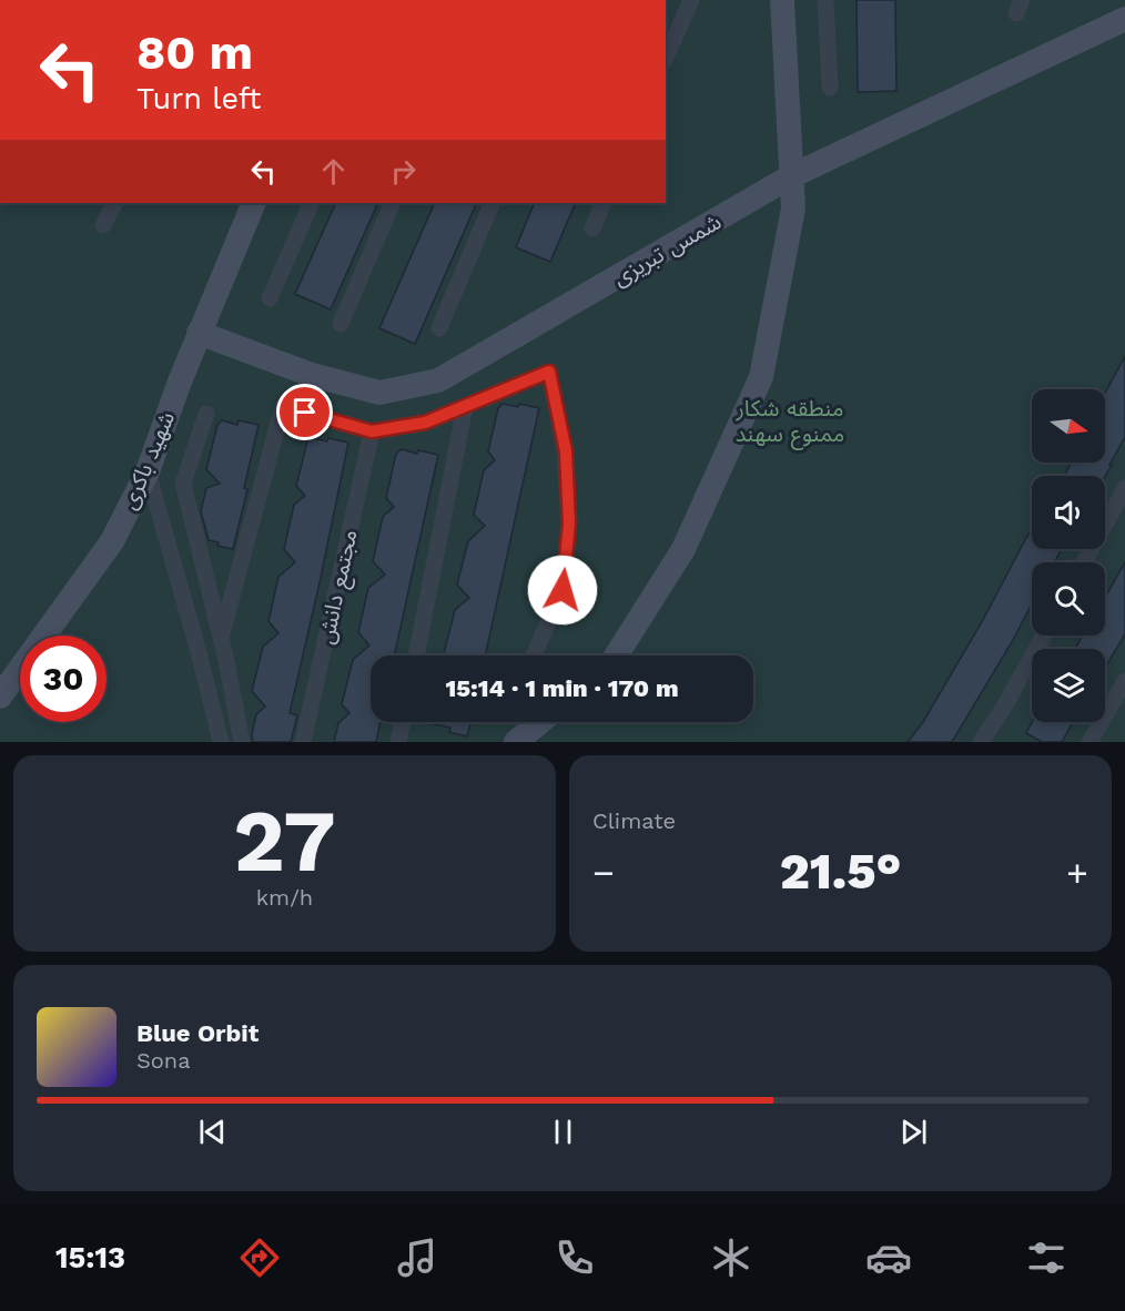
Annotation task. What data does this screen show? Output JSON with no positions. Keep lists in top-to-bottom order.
{
  "streets": {
    "street": ["شمس تبریزی", "شهید باکری", "مجتمع دانش"]
  },
  "crossings": [
    ["شمس تبریزی", "شهید باکری"]
  ],
  "parks": ["منطقه شکار ممنوع سهند"],
  "north": "right",
  "page": {
    "turn": ["80 m", "Turn left"],
    "limit": "30",
    "trip": "15:14 · 1 min · 170 m",
    "tile": [
      ["27", "km/h"],
      "Climate"
    ],
    "heat": ["−", "21.5°", "+"],
    "song": ["Blue Orbit", "Sona"],
    "tabs": "15:13"
  }
}
